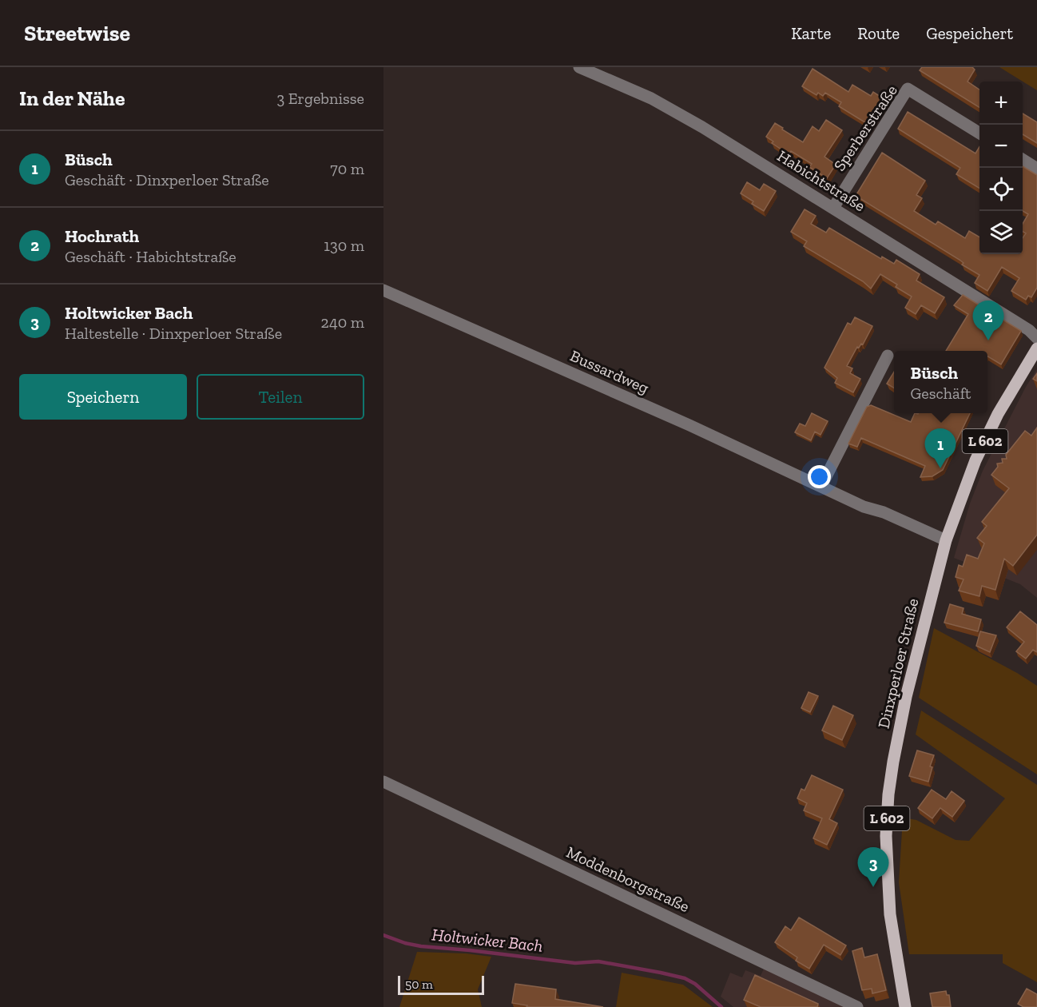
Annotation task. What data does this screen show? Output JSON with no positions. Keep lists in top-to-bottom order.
{
  "streets": {
    "main road": ["L 602", "Dinxperloer Straße"],
    "street": [
      "Sperberstraße",
      "Habichtstraße",
      "Bussardweg",
      "Moddenborgstraße"
    ]
  },
  "crossings": [
    ["Sperberstraße", "Habichtstraße"],
    ["Bussardweg", "Dinxperloer Straße"]
  ],
  "water": ["Holtwicker Bach"],
  "scale_bar": "50 m",
  "page": {
    "header": "Streetwise",
    "nav": ["Karte", "Route", "Gespeichert"],
    "heading": ["In der Nähe", "3 Ergebnisse"],
    "map_buttons": ["+", "−"],
    "list": [
      {
        "mark": "1",
        "name": "Büsch",
        "note": "Geschäft · Dinxperloer Straße",
        "value": "70 m"
      },
      {
        "mark": "2",
        "name": "Hochrath",
        "note": "Geschäft · Habichtstraße",
        "value": "130 m"
      },
      {
        "mark": "3",
        "name": "Holtwicker Bach",
        "note": "Haltestelle · Dinxperloer Straße",
        "value": "240 m"
      }
    ],
    "pins": ["2", "1", "3"],
    "popup": ["Büsch", "Geschäft"],
    "buttons": ["Speichern", "Teilen"],
    "scale": "50 m"
  }
}
